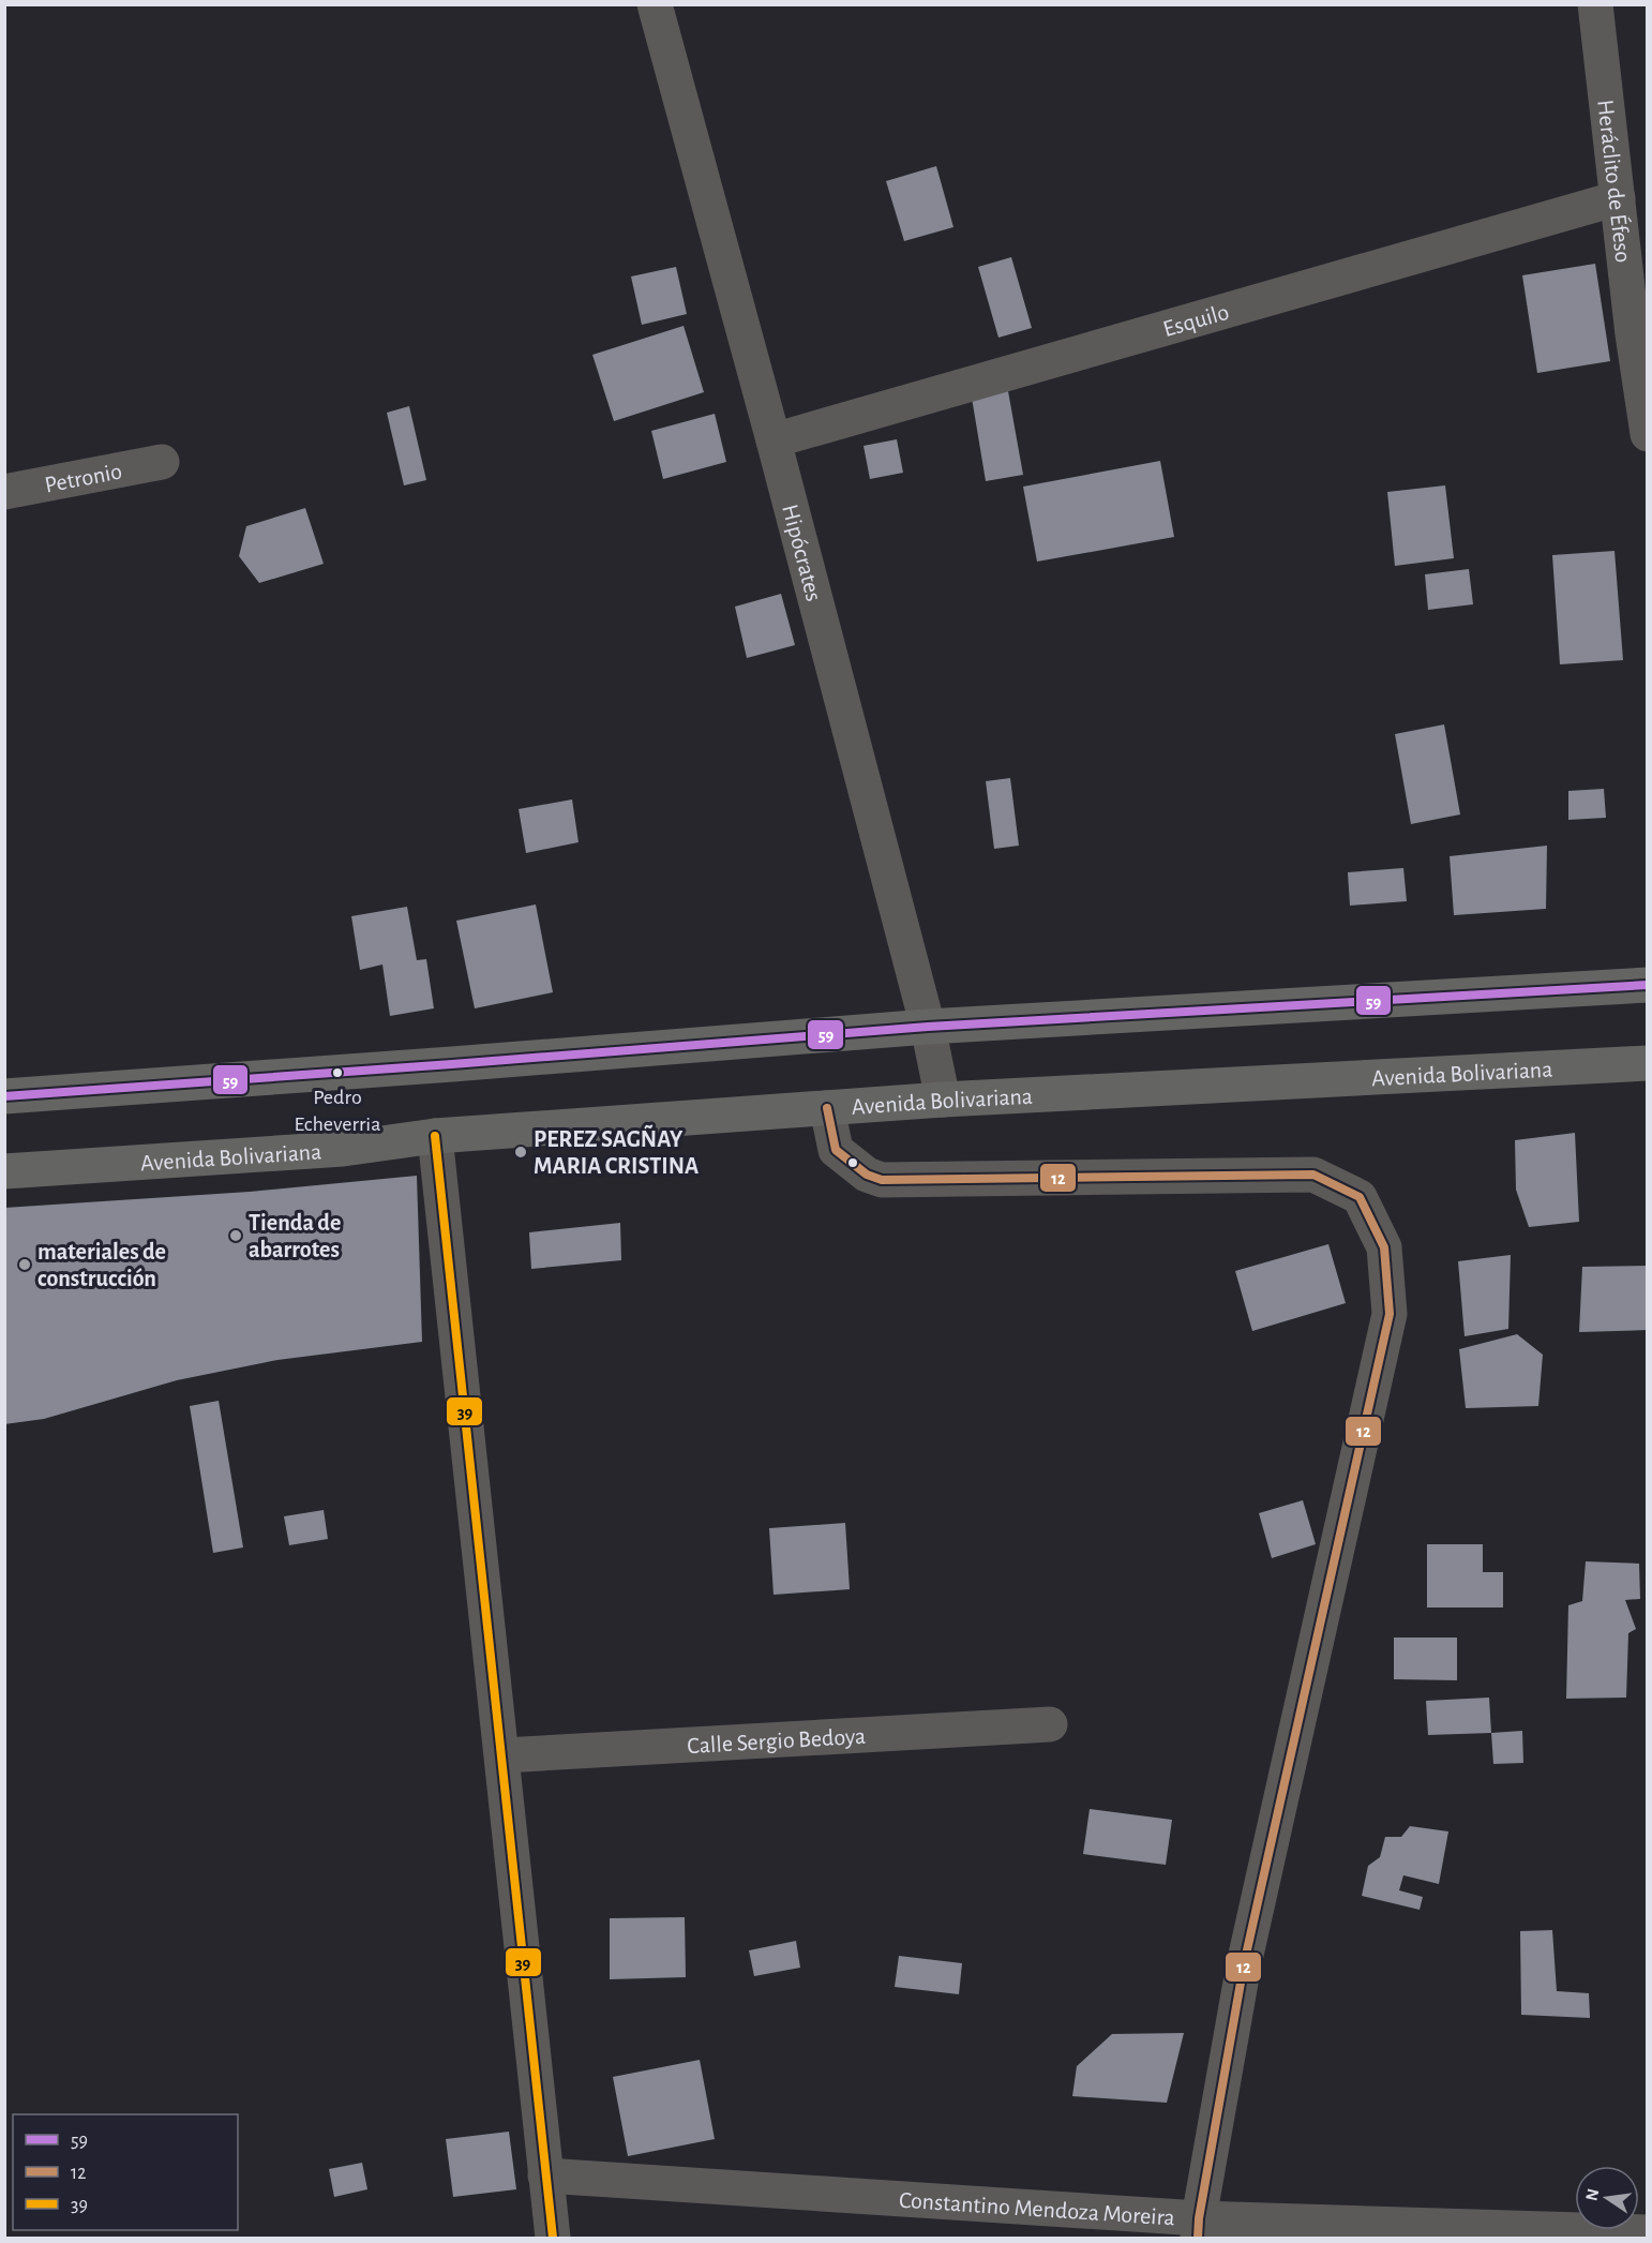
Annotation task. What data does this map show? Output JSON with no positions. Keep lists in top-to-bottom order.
{
  "streets": {
    "highway": ["Avenida Bolivariana"],
    "street": [
      "Heráclito de Éfeso",
      "Esquilo",
      "Petronio",
      "Hipócrates",
      "Calle Sergio Bedoya",
      "Constantino Mendoza Moreira"
    ]
  },
  "crossings": [
    ["Heráclito de Éfeso", "Esquilo"],
    ["Esquilo", "Hipócrates"],
    ["Hipócrates", "Avenida Bolivariana"]
  ],
  "places": [
    "Pedro Echeverria",
    "PEREZ SAGÑAY MARIA CRISTINA",
    "Tienda de abarrotes",
    "materiales de construcción"
  ],
  "lines": ["transit line 59", "transit line 12", "transit line 39"],
  "legend": ["59", "12", "39"],
  "north": "left"
}
